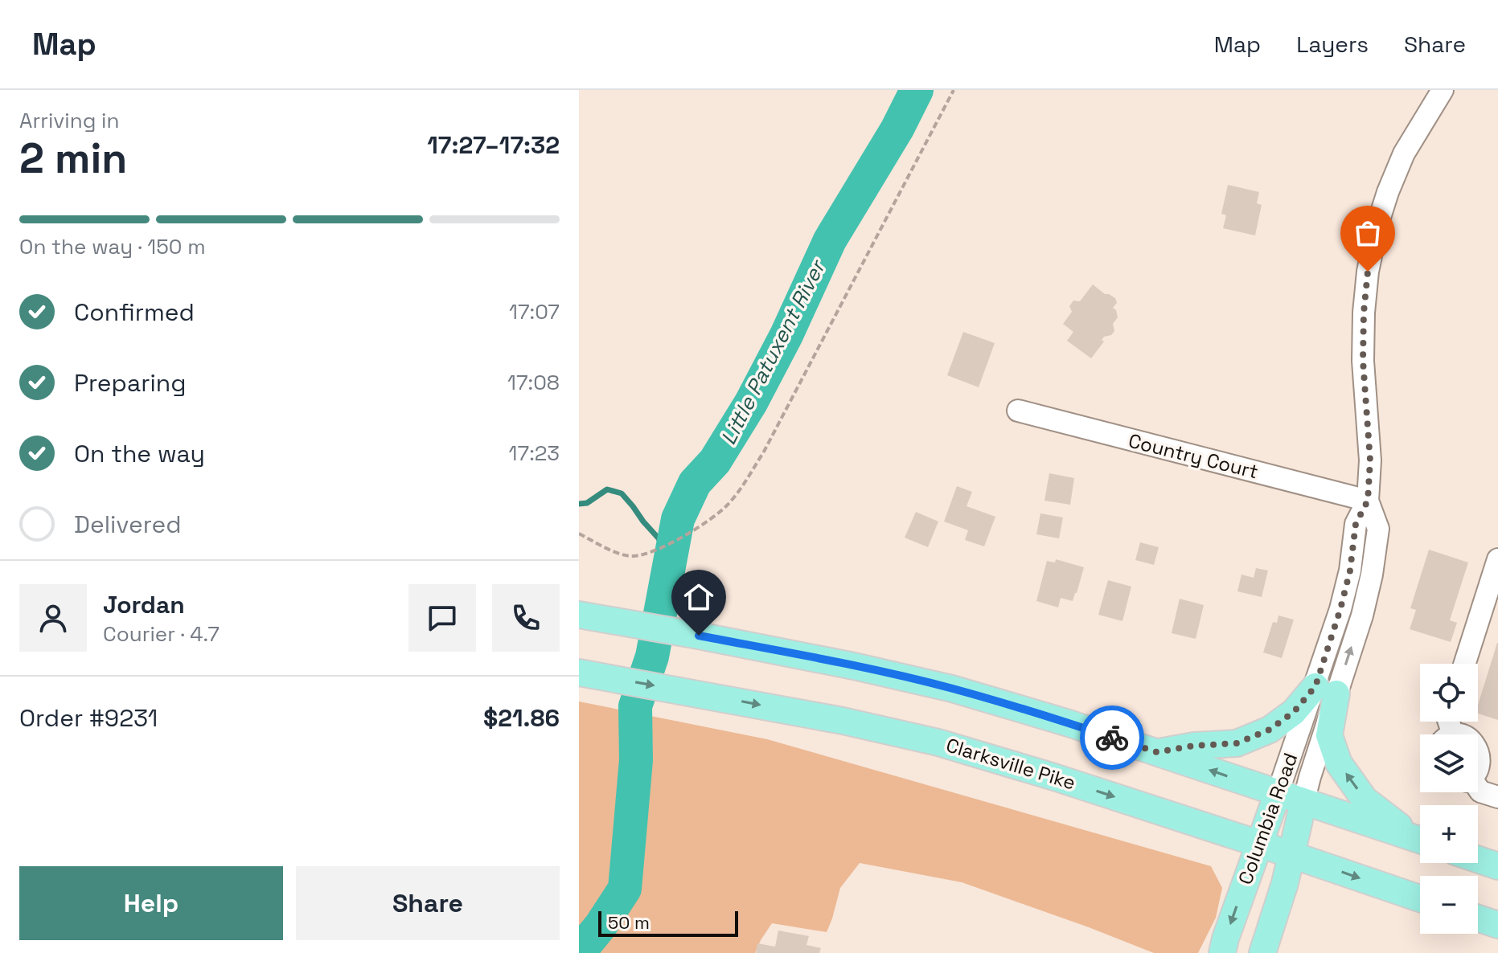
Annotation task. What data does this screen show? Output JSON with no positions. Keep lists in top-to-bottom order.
{
  "streets": {
    "main road": ["Clarksville Pike", "Columbia Road"],
    "street": ["Country Court"]
  },
  "crossings": [
    ["Country Court", "Columbia Road"],
    ["Clarksville Pike", "Columbia Road"]
  ],
  "water": ["Little Patuxent River"],
  "scale_bar": "50 m",
  "page": {
    "header": "Map",
    "nav": ["Map", "Layers", "Share"],
    "heading": ["2 min", "Arriving in", "17:27–17:32"],
    "panel": [
      "Jordan",
      "Courier · 4.7",
      "Order #9231",
      "$21.86"
    ],
    "bar": "On the way · 150 m",
    "list": [
      ["Confirmed", "17:07"],
      ["Preparing", "17:08"],
      ["On the way", "17:23"],
      "Delivered"
    ],
    "map_buttons": ["+", "−"],
    "buttons": ["Help", "Share"],
    "scale": "50 m"
  }
}
